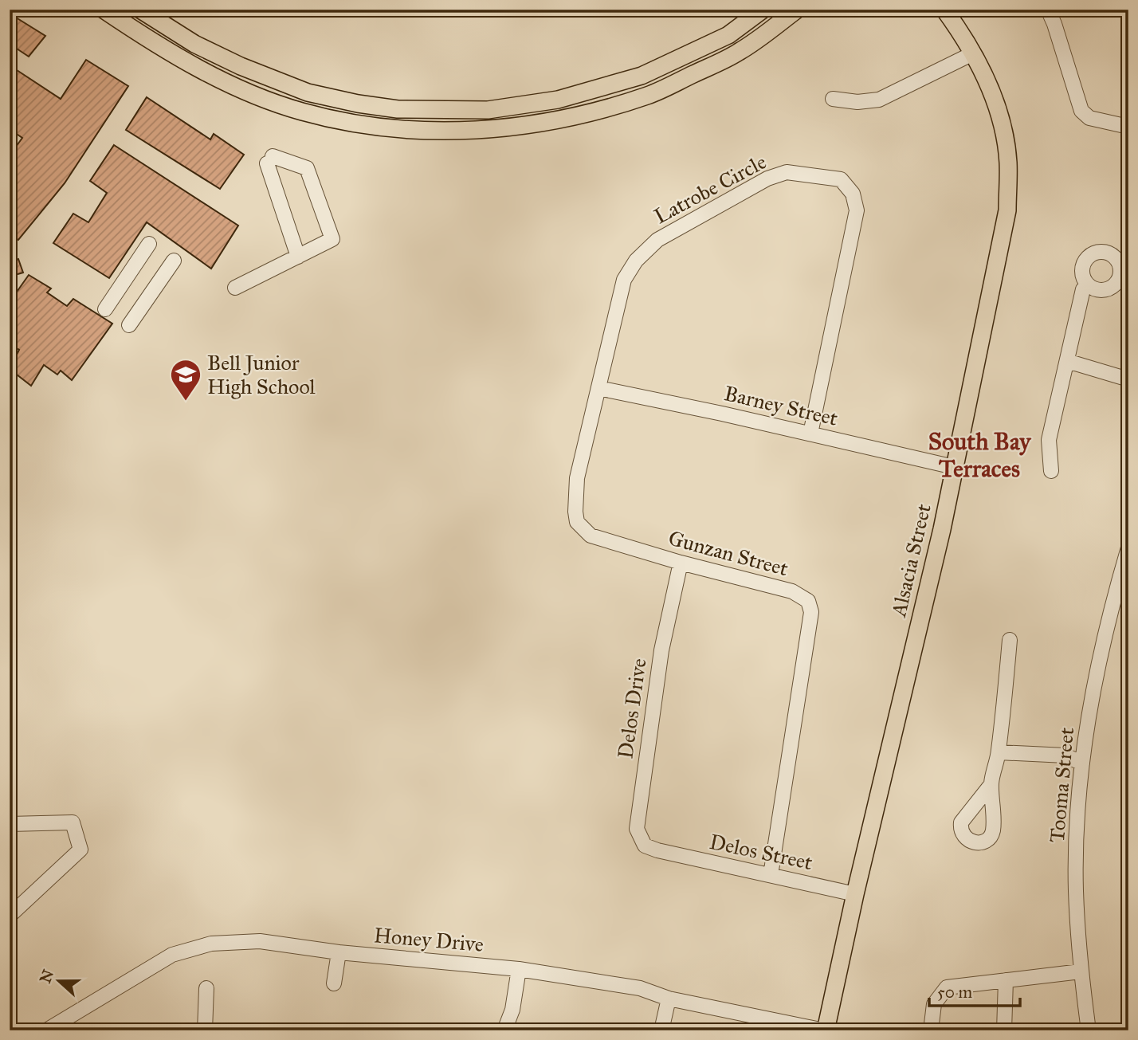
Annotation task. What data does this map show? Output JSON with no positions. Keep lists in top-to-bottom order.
{
  "streets": {
    "main road": ["Alsacia Street"],
    "street": [
      "Latrobe Circle",
      "Barney Street",
      "Gunzan Street",
      "Delos Drive",
      "Tooma Street",
      "Delos Street",
      "Honey Drive"
    ]
  },
  "crossings": [
    ["Latrobe Circle", "Barney Street"],
    ["Latrobe Circle", "Gunzan Street"],
    ["Barney Street", "Alsacia Street"],
    ["Gunzan Street", "Delos Drive"],
    ["Gunzan Street", "Delos Street"],
    ["Alsacia Street", "Delos Street"],
    ["Alsacia Street", "Honey Drive"],
    ["Delos Drive", "Delos Street"]
  ],
  "districts": ["South Bay Terraces"],
  "places": {
    "school or university": ["Bell Junior High School"]
  },
  "scale_bar": "50 m",
  "north": "left"
}
